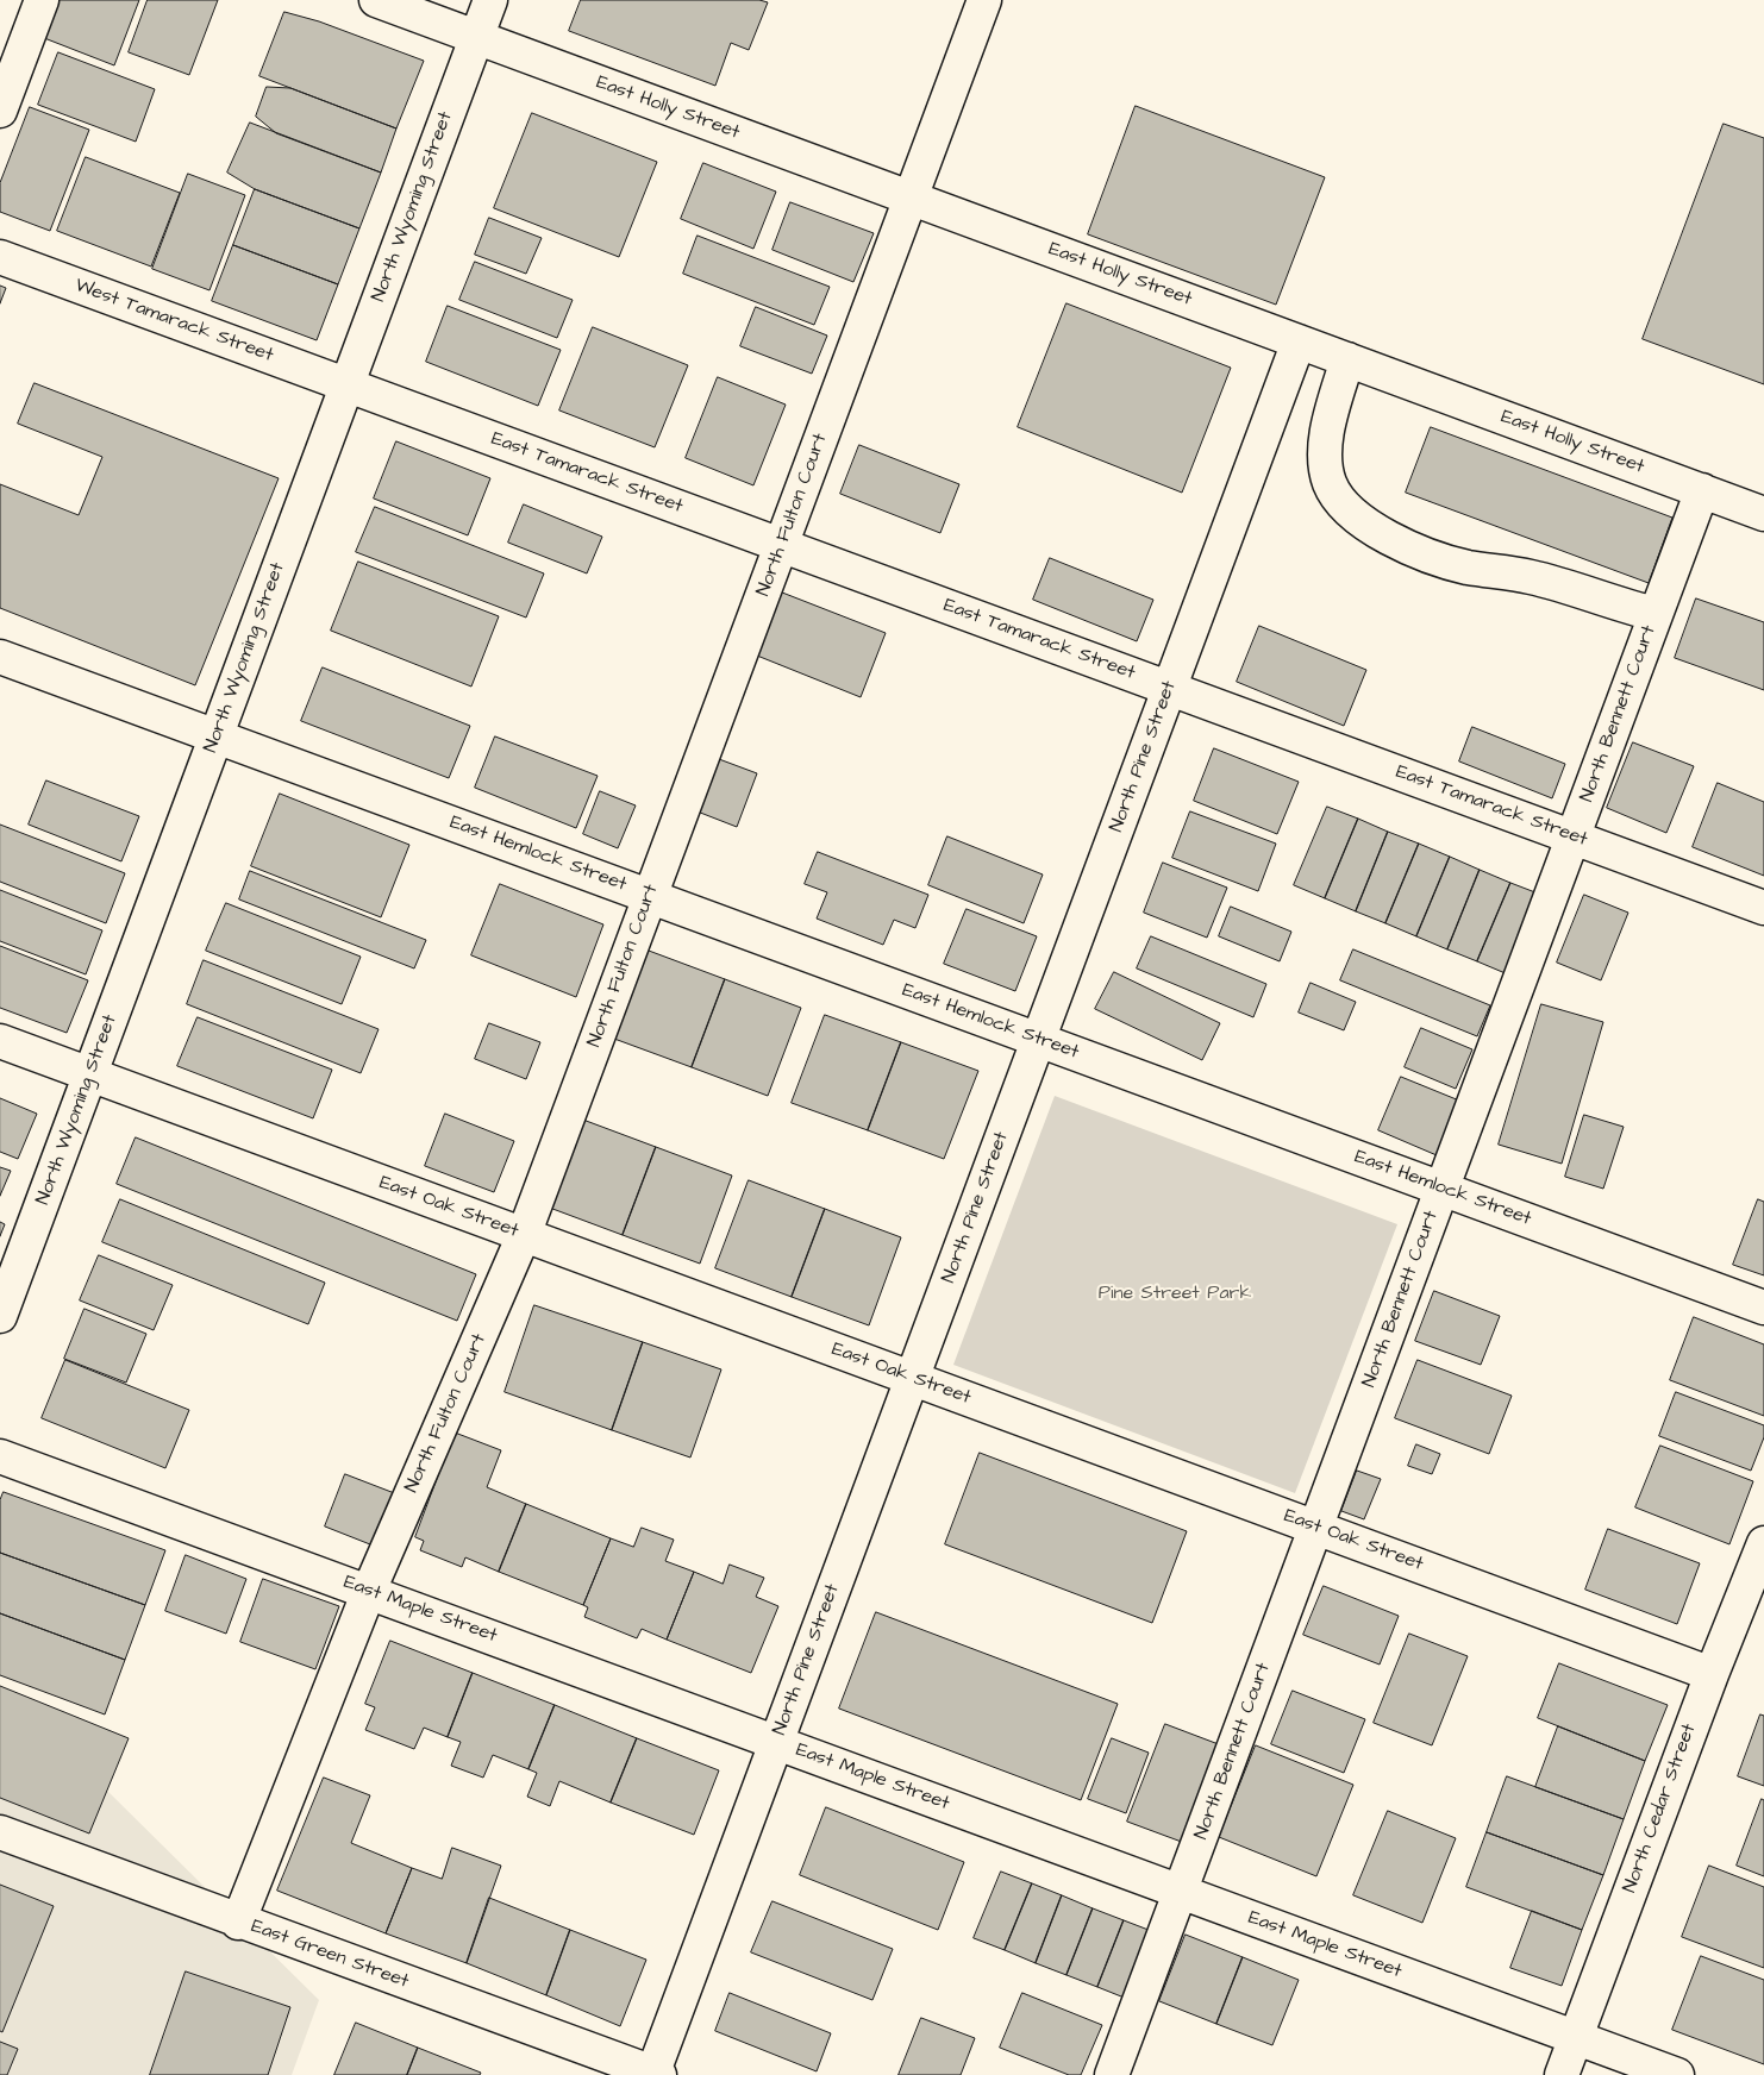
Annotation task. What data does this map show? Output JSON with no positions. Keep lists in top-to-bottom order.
{
  "streets": {
    "street": [
      "East Holly Street",
      "North Wyoming Street",
      "West Tamarack Street",
      "East Tamarack Street",
      "North Fulton Court",
      "North Bennett Court",
      "North Pine Street",
      "East Hemlock Street",
      "East Oak Street",
      "East Maple Street",
      "North Cedar Street",
      "East Green Street"
    ]
  },
  "crossings": [
    ["East Holly Street", "North Wyoming Street"],
    ["East Holly Street", "North Fulton Court"],
    ["East Holly Street", "North Bennett Court"],
    ["East Holly Street", "North Pine Street"],
    ["North Wyoming Street", "West Tamarack Street"],
    ["North Wyoming Street", "East Tamarack Street"],
    ["North Wyoming Street", "East Hemlock Street"],
    ["North Wyoming Street", "East Oak Street"],
    ["West Tamarack Street", "East Tamarack Street"],
    ["East Tamarack Street", "North Fulton Court"],
    ["East Tamarack Street", "North Bennett Court"],
    ["East Tamarack Street", "North Pine Street"],
    ["North Fulton Court", "East Hemlock Street"],
    ["North Fulton Court", "East Oak Street"],
    ["North Fulton Court", "East Maple Street"],
    ["North Fulton Court", "East Green Street"],
    ["North Bennett Court", "East Hemlock Street"],
    ["North Bennett Court", "East Oak Street"],
    ["North Bennett Court", "East Maple Street"],
    ["North Pine Street", "East Hemlock Street"],
    ["North Pine Street", "East Oak Street"],
    ["North Pine Street", "East Maple Street"],
    ["North Pine Street", "East Green Street"],
    ["East Oak Street", "North Cedar Street"],
    ["East Maple Street", "North Cedar Street"]
  ],
  "parks": ["Pine Street Park"]
}
